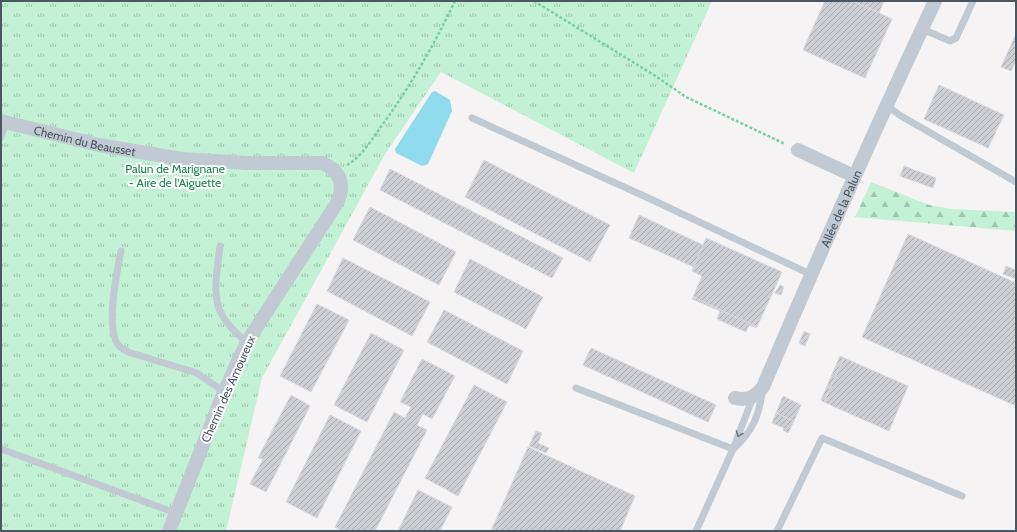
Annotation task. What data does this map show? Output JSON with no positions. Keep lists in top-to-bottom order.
{
  "streets": {
    "street": ["Chemin du Beausset", "Allée de la Palun", "Chemin des Amoureux"]
  },
  "crossings": [
    ["Chemin du Beausset", "Chemin des Amoureux"]
  ],
  "parks": ["Palun de Marignane - Aire de l'Aiguette"]
}
